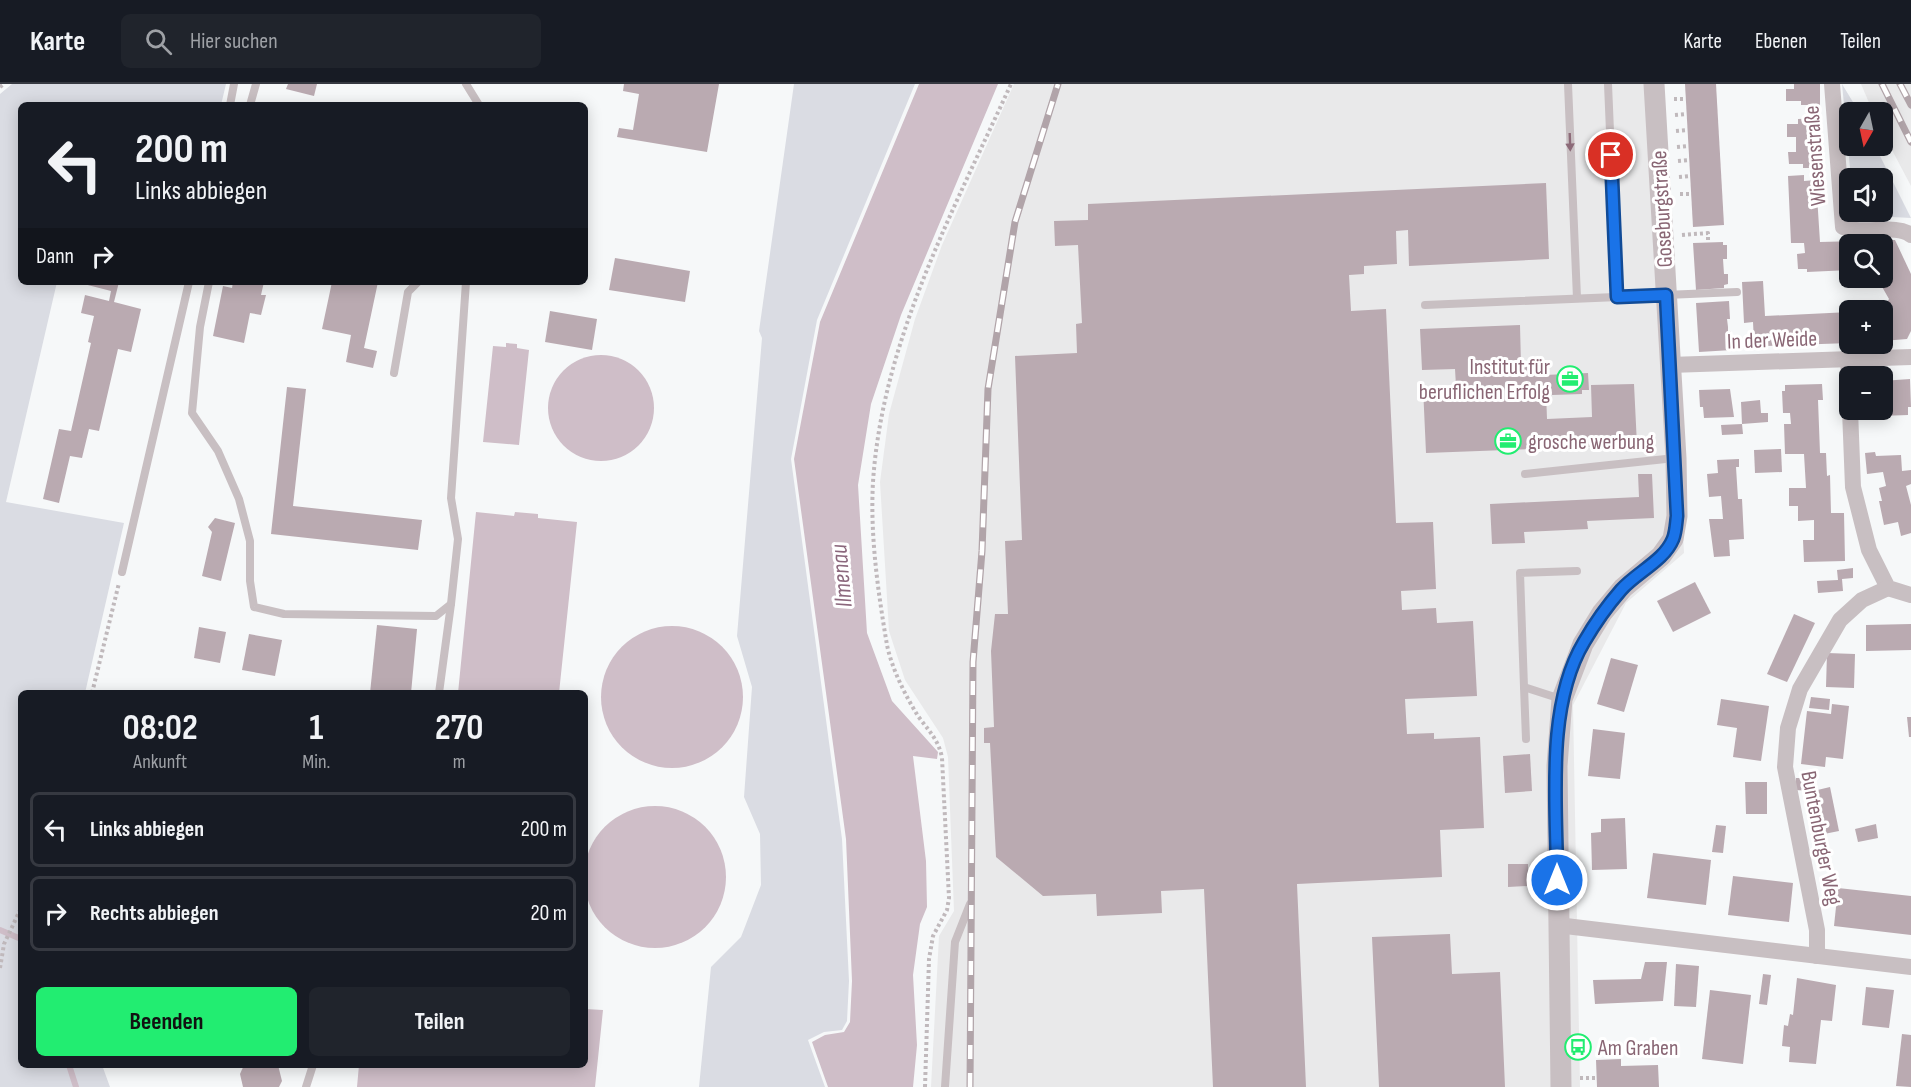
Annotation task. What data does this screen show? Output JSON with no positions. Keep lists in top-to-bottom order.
{
  "streets": {
    "street": [
      "Wiesenstraße",
      "Goseburgstraße",
      "In der Weide",
      "Buntenburger Weg"
    ]
  },
  "crossings": [
    ["Goseburgstraße", "In der Weide"]
  ],
  "water": ["Ilmenau"],
  "places": {
    "office": ["Institut für beruflichen Erfolg", "grosche werbung"],
    "bus stop": ["Am Graben"]
  },
  "north": "bottom",
  "page": {
    "header": "Karte",
    "search": "Hier suchen",
    "nav": ["Karte", "Ebenen", "Teilen"],
    "map_buttons": ["+", "−"],
    "turn": ["200 m", "Links abbiegen"],
    "then": "Dann",
    "eta": [
      "08:02",
      "Ankunft",
      "1",
      "Min.",
      "270",
      "m"
    ],
    "list": [
      {
        "name": "Links abbiegen",
        "value": "200 m"
      },
      {
        "name": "Rechts abbiegen",
        "value": "20 m"
      }
    ],
    "buttons": ["Beenden", "Teilen"]
  }
}
